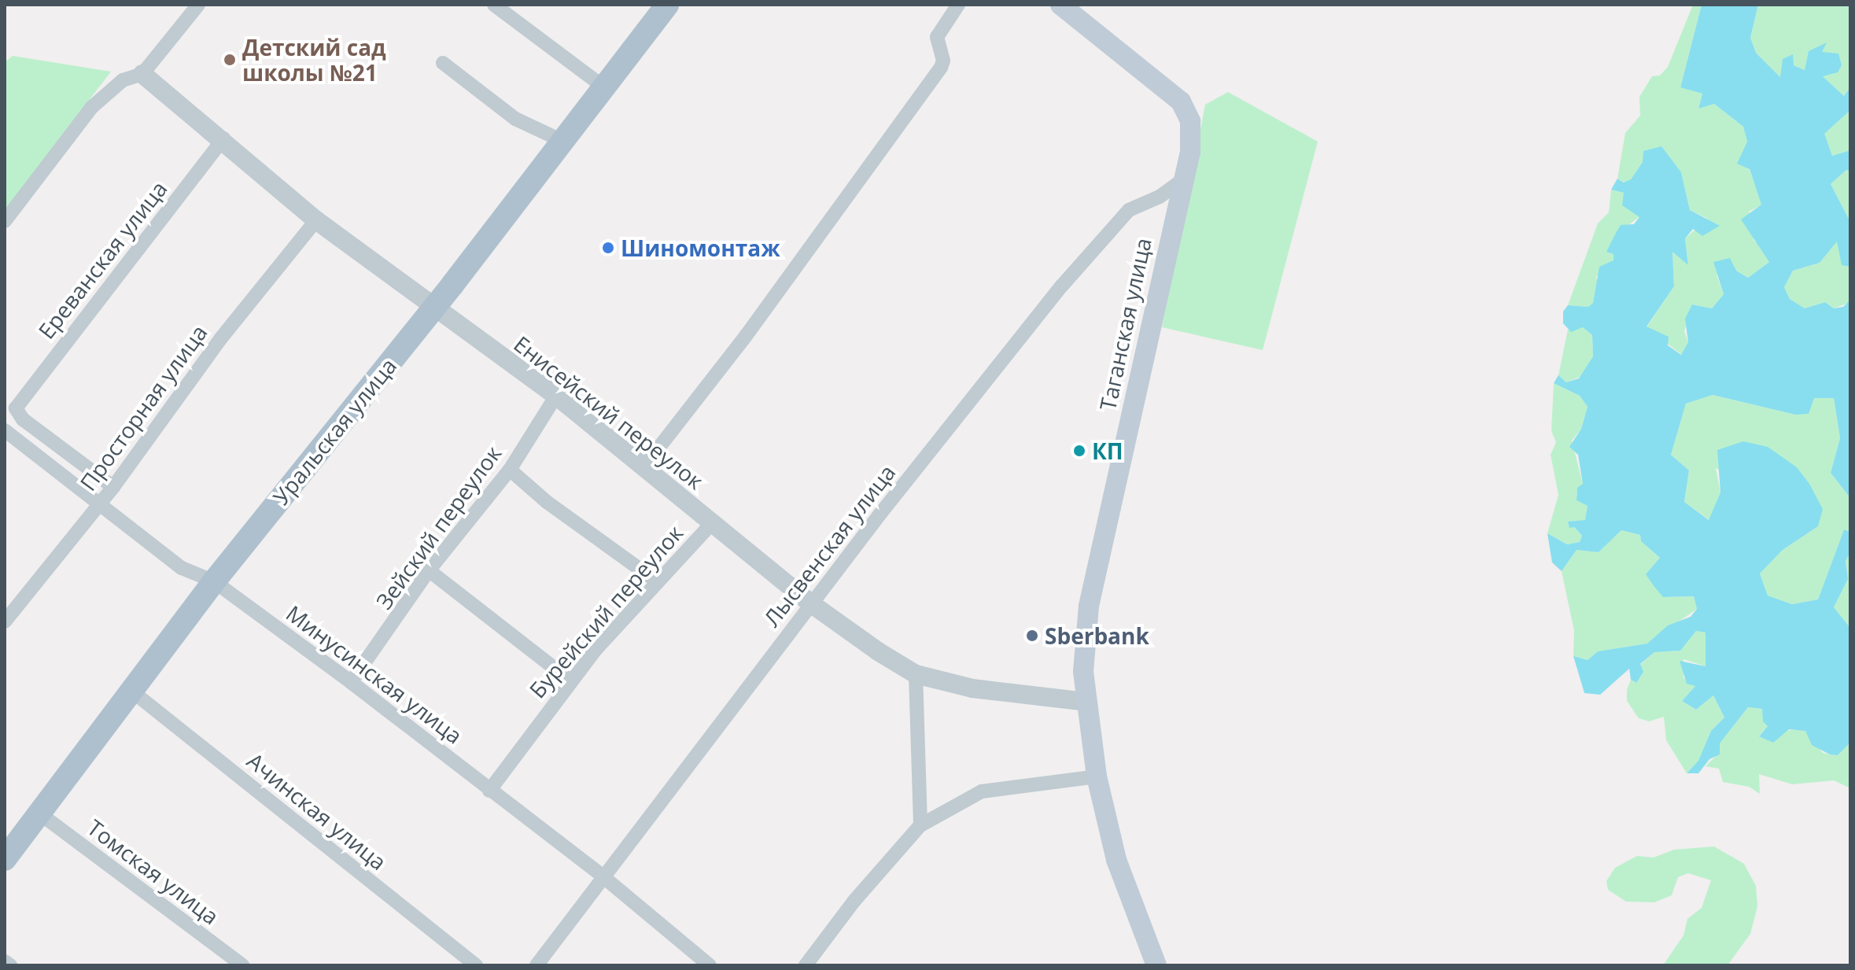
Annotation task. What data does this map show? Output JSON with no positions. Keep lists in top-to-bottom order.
{
  "streets": {
    "main road": ["Таганская улица", "Уральская улица"],
    "street": [
      "Ереванская улица",
      "Просторная улица",
      "Енисейский переулок",
      "Зейский переулок",
      "Лысвенская улица",
      "Бурейский переулок",
      "Минусинская улица",
      "Ачинская улица",
      "Томская улица"
    ]
  },
  "crossings": [
    ["Ереванская улица", "Просторная улица"],
    ["Ереванская улица", "Енисейский переулок"],
    ["Таганская улица", "Енисейский переулок"],
    ["Таганская улица", "Лысвенская улица"],
    ["Просторная улица", "Енисейский переулок"],
    ["Просторная улица", "Минусинская улица"],
    ["Енисейский переулок", "Уральская улица"],
    ["Енисейский переулок", "Зейский переулок"],
    ["Енисейский переулок", "Лысвенская улица"],
    ["Енисейский переулок", "Бурейский переулок"],
    ["Уральская улица", "Минусинская улица"],
    ["Уральская улица", "Ачинская улица"],
    ["Уральская улица", "Томская улица"],
    ["Зейский переулок", "Минусинская улица"],
    ["Лысвенская улица", "Минусинская улица"],
    ["Бурейский переулок", "Минусинская улица"]
  ],
  "places": [
    "Детский сад школы №21",
    "Шиномонтаж",
    "КП",
    "Sberbank"
  ]
}
